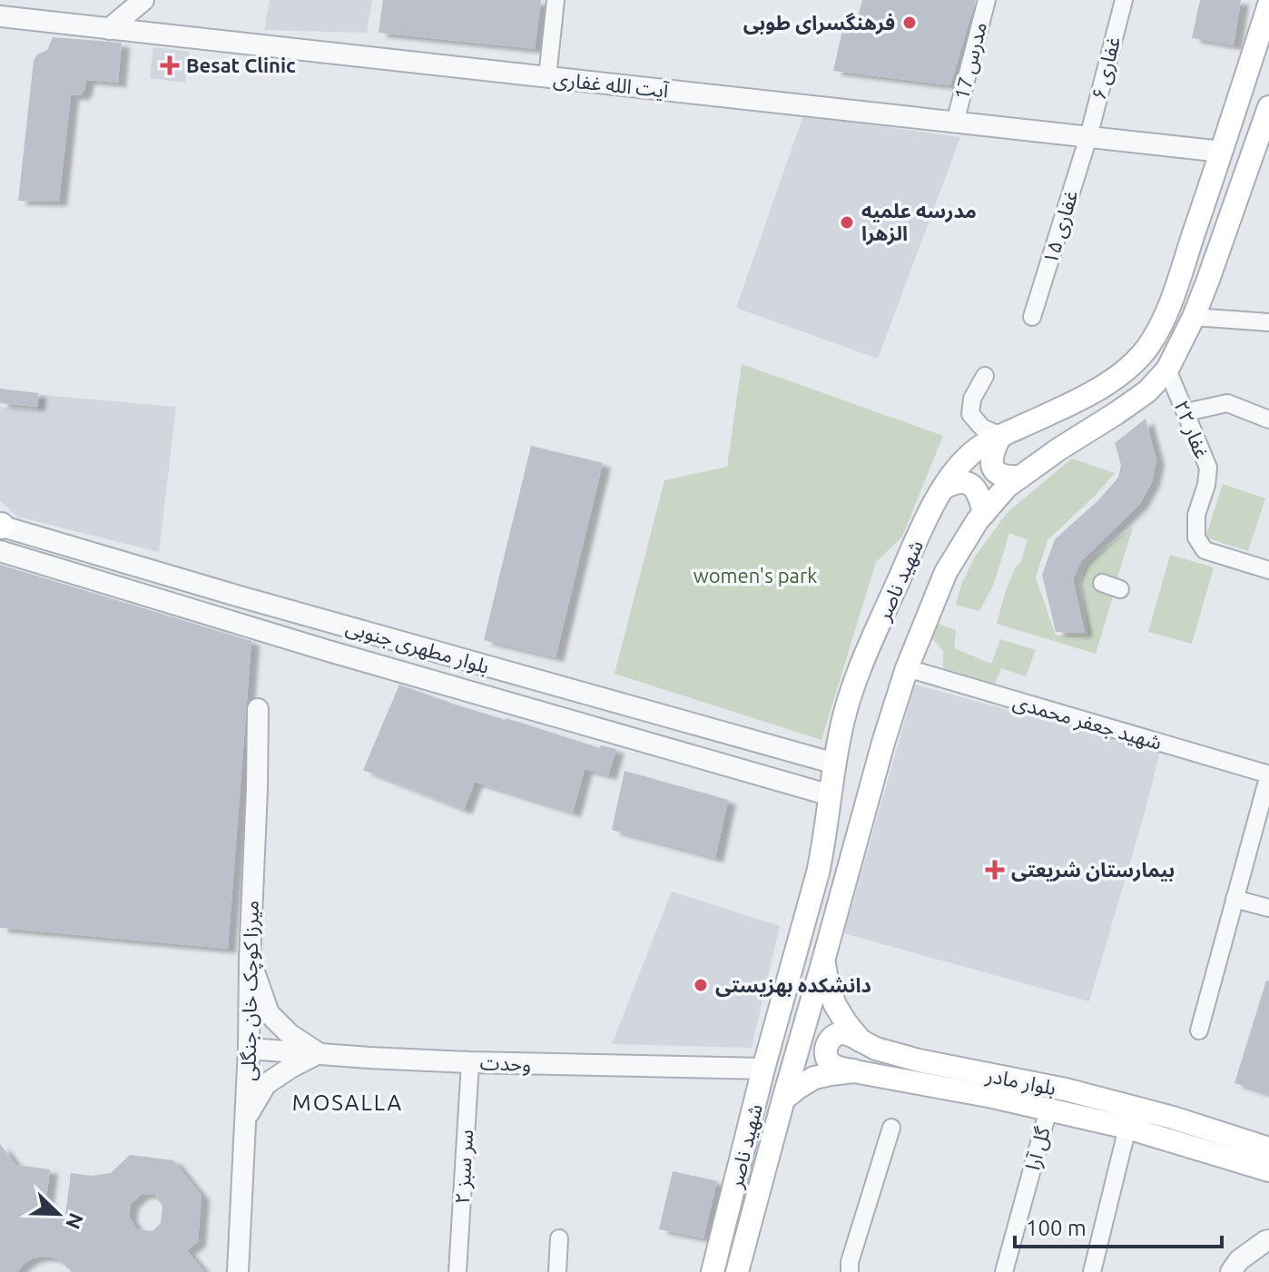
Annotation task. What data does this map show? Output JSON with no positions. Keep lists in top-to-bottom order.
{
  "streets": {
    "main road": ["شهید ناصر", "بلوار مادر"],
    "street": [
      "مدرس 17",
      "غفاری ۶",
      "آیت الله غفاری",
      "غفاری ۱۵",
      "غفار ۲۲",
      "بلوار مطهری جنوبی",
      "شهید جعفر محمدی",
      "میرزا کوچک خان جنگلی",
      "وحدت",
      "گل آرا",
      "سر سبز ۲"
    ]
  },
  "crossings": [
    ["مدرس 17", "آیت الله غفاری"],
    ["غفاری ۶", "آیت الله غفاری"],
    ["غفاری ۶", "غفاری ۱۵"],
    ["آیت الله غفاری", "غفاری ۱۵"],
    ["آیت الله غفاری", "شهید ناصر"],
    ["غفار ۲۲", "شهید ناصر"],
    ["شهید ناصر", "بلوار مطهری جنوبی"],
    ["شهید ناصر", "شهید جعفر محمدی"],
    ["شهید ناصر", "وحدت"],
    ["میرزا کوچک خان جنگلی", "وحدت"],
    ["وحدت", "سر سبز ۲"]
  ],
  "districts": ["MOSALLA"],
  "parks": ["women's park"],
  "places": {
    "other": ["فرهنگسرای طوبی", "مدرسه علمیه الزهرا", "دانشکده بهزیستی"],
    "health": ["Besat Clinic", "بیمارستان شریعتی"]
  },
  "scale_bar": "100 m",
  "north": "bottom right"
}
